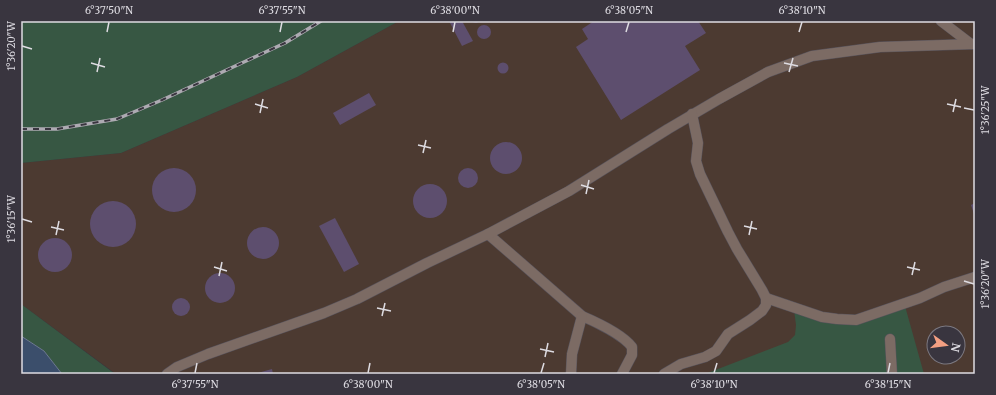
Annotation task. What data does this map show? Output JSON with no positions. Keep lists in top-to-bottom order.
{
  "north": "right",
  "coordinates": [
    "6°37'50\"N",
    "6°37'55\"N",
    "6°38'00\"N",
    "6°38'05\"N",
    "6°38'10\"N",
    "1°36'20\"W",
    "1°36'25\"W",
    "1°36'15\"W",
    "6°38'15\"N"
  ]
}
